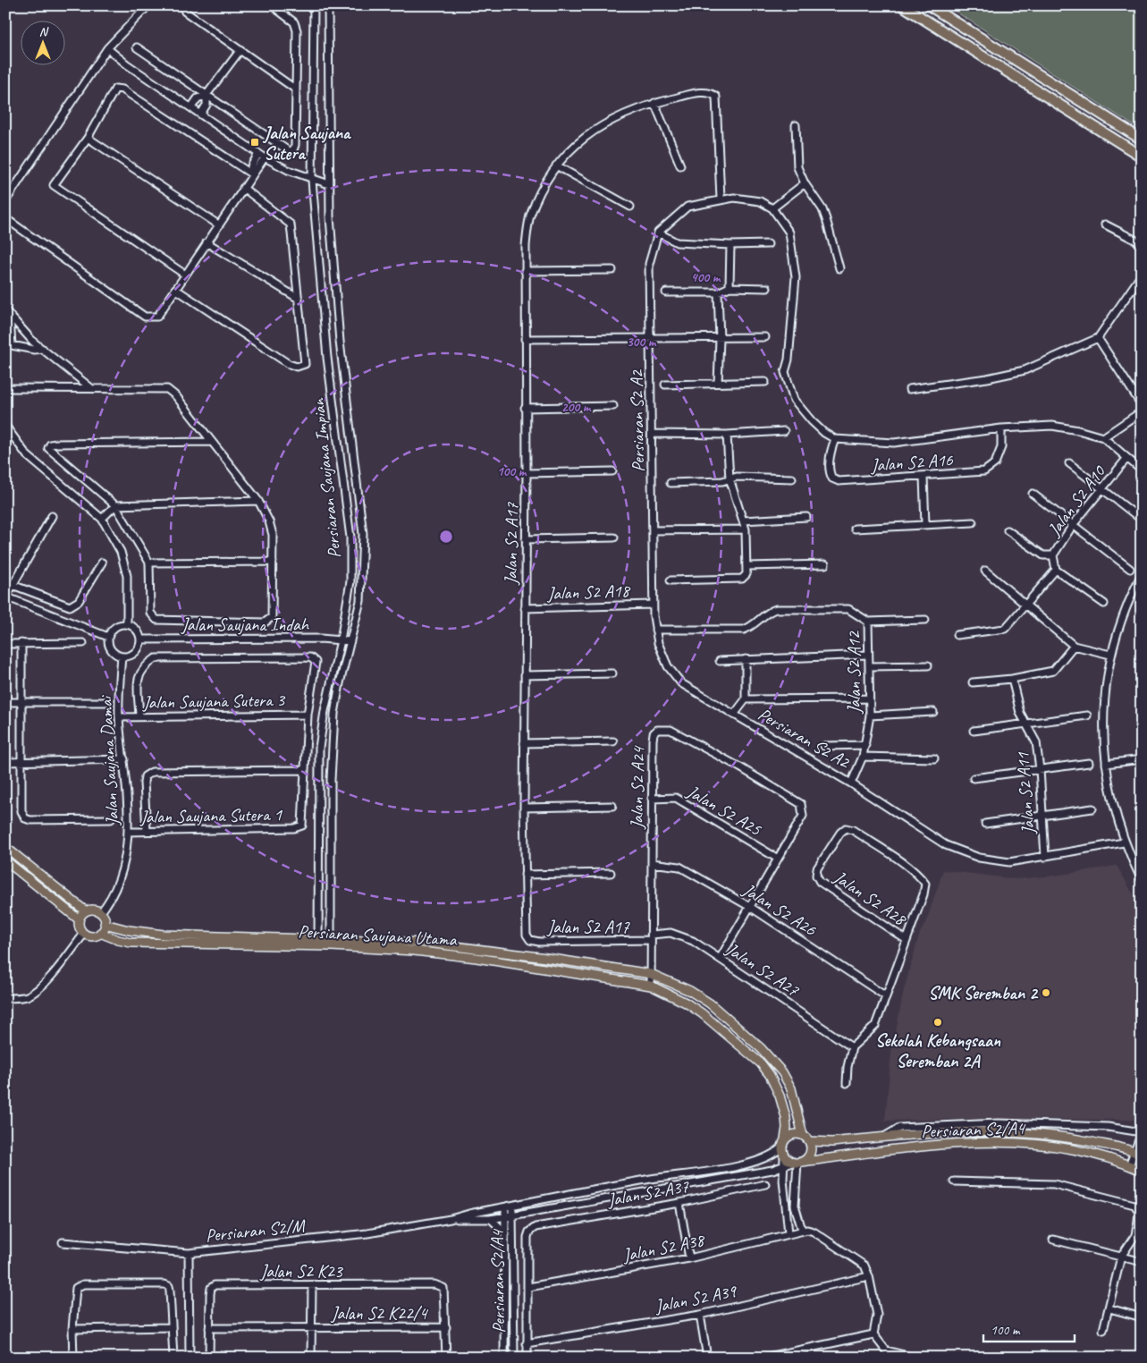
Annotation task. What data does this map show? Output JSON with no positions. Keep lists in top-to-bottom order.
{
  "streets": {
    "main road": ["Persiaran Saujana Utama", "Persiaran S2/A4"],
    "street": [
      "Persiaran S2 A2",
      "Jalan S2 A16",
      "Persiaran Saujana Impian",
      "Jalan S2 A10",
      "Jalan S2 A17",
      "Jalan S2 A18",
      "Jalan Saujana Indah",
      "Jalan S2 A12",
      "Jalan Saujana Sutera 3",
      "Jalan Saujana Damai",
      "Jalan S2 A24",
      "Jalan S2 A11",
      "Jalan S2 A25",
      "Jalan Saujana Sutera 1",
      "Jalan S2 A28",
      "Jalan S2 A26",
      "Jalan S2 A27",
      "Jalan S2 A37",
      "Persiaran S2/M",
      "Jalan S2 A38",
      "Jalan S2 K23",
      "Jalan S2 A39",
      "Jalan S2 K22/4"
    ]
  },
  "crossings": [
    ["Persiaran S2 A2", "Jalan S2 A18"],
    ["Persiaran S2 A2", "Jalan S2 A12"],
    ["Persiaran S2 A2", "Jalan S2 A11"],
    ["Persiaran Saujana Impian", "Jalan Saujana Indah"],
    ["Persiaran Saujana Impian", "Persiaran Saujana Utama"],
    ["Jalan S2 A17", "Jalan S2 A18"],
    ["Jalan S2 A17", "Jalan S2 A24"],
    ["Jalan S2 A17", "Jalan S2 A27"],
    ["Jalan Saujana Indah", "Jalan Saujana Damai"],
    ["Jalan Saujana Sutera 3", "Jalan Saujana Damai"],
    ["Jalan Saujana Damai", "Jalan Saujana Sutera 1"],
    ["Jalan Saujana Damai", "Persiaran Saujana Utama"],
    ["Jalan S2 A24", "Jalan S2 A25"],
    ["Jalan S2 A24", "Jalan S2 A26"],
    ["Jalan S2 A24", "Persiaran Saujana Utama"],
    ["Jalan S2 A24", "Jalan S2 A27"],
    ["Persiaran Saujana Utama", "Persiaran S2/A4"],
    ["Jalan S2 A37", "Jalan S2 A38"],
    ["Jalan S2 K23", "Jalan S2 K22/4"]
  ],
  "places": {
    "transit": ["Jalan Saujana Sutera"],
    "other": ["SMK Seremban 2", "Sekolah Kebangsaan Seremban 2A"]
  },
  "scale_bar": "100 m",
  "north": "top",
  "rings": [
    "400 m",
    "300 m",
    "200 m",
    "100 m"
  ]
}
